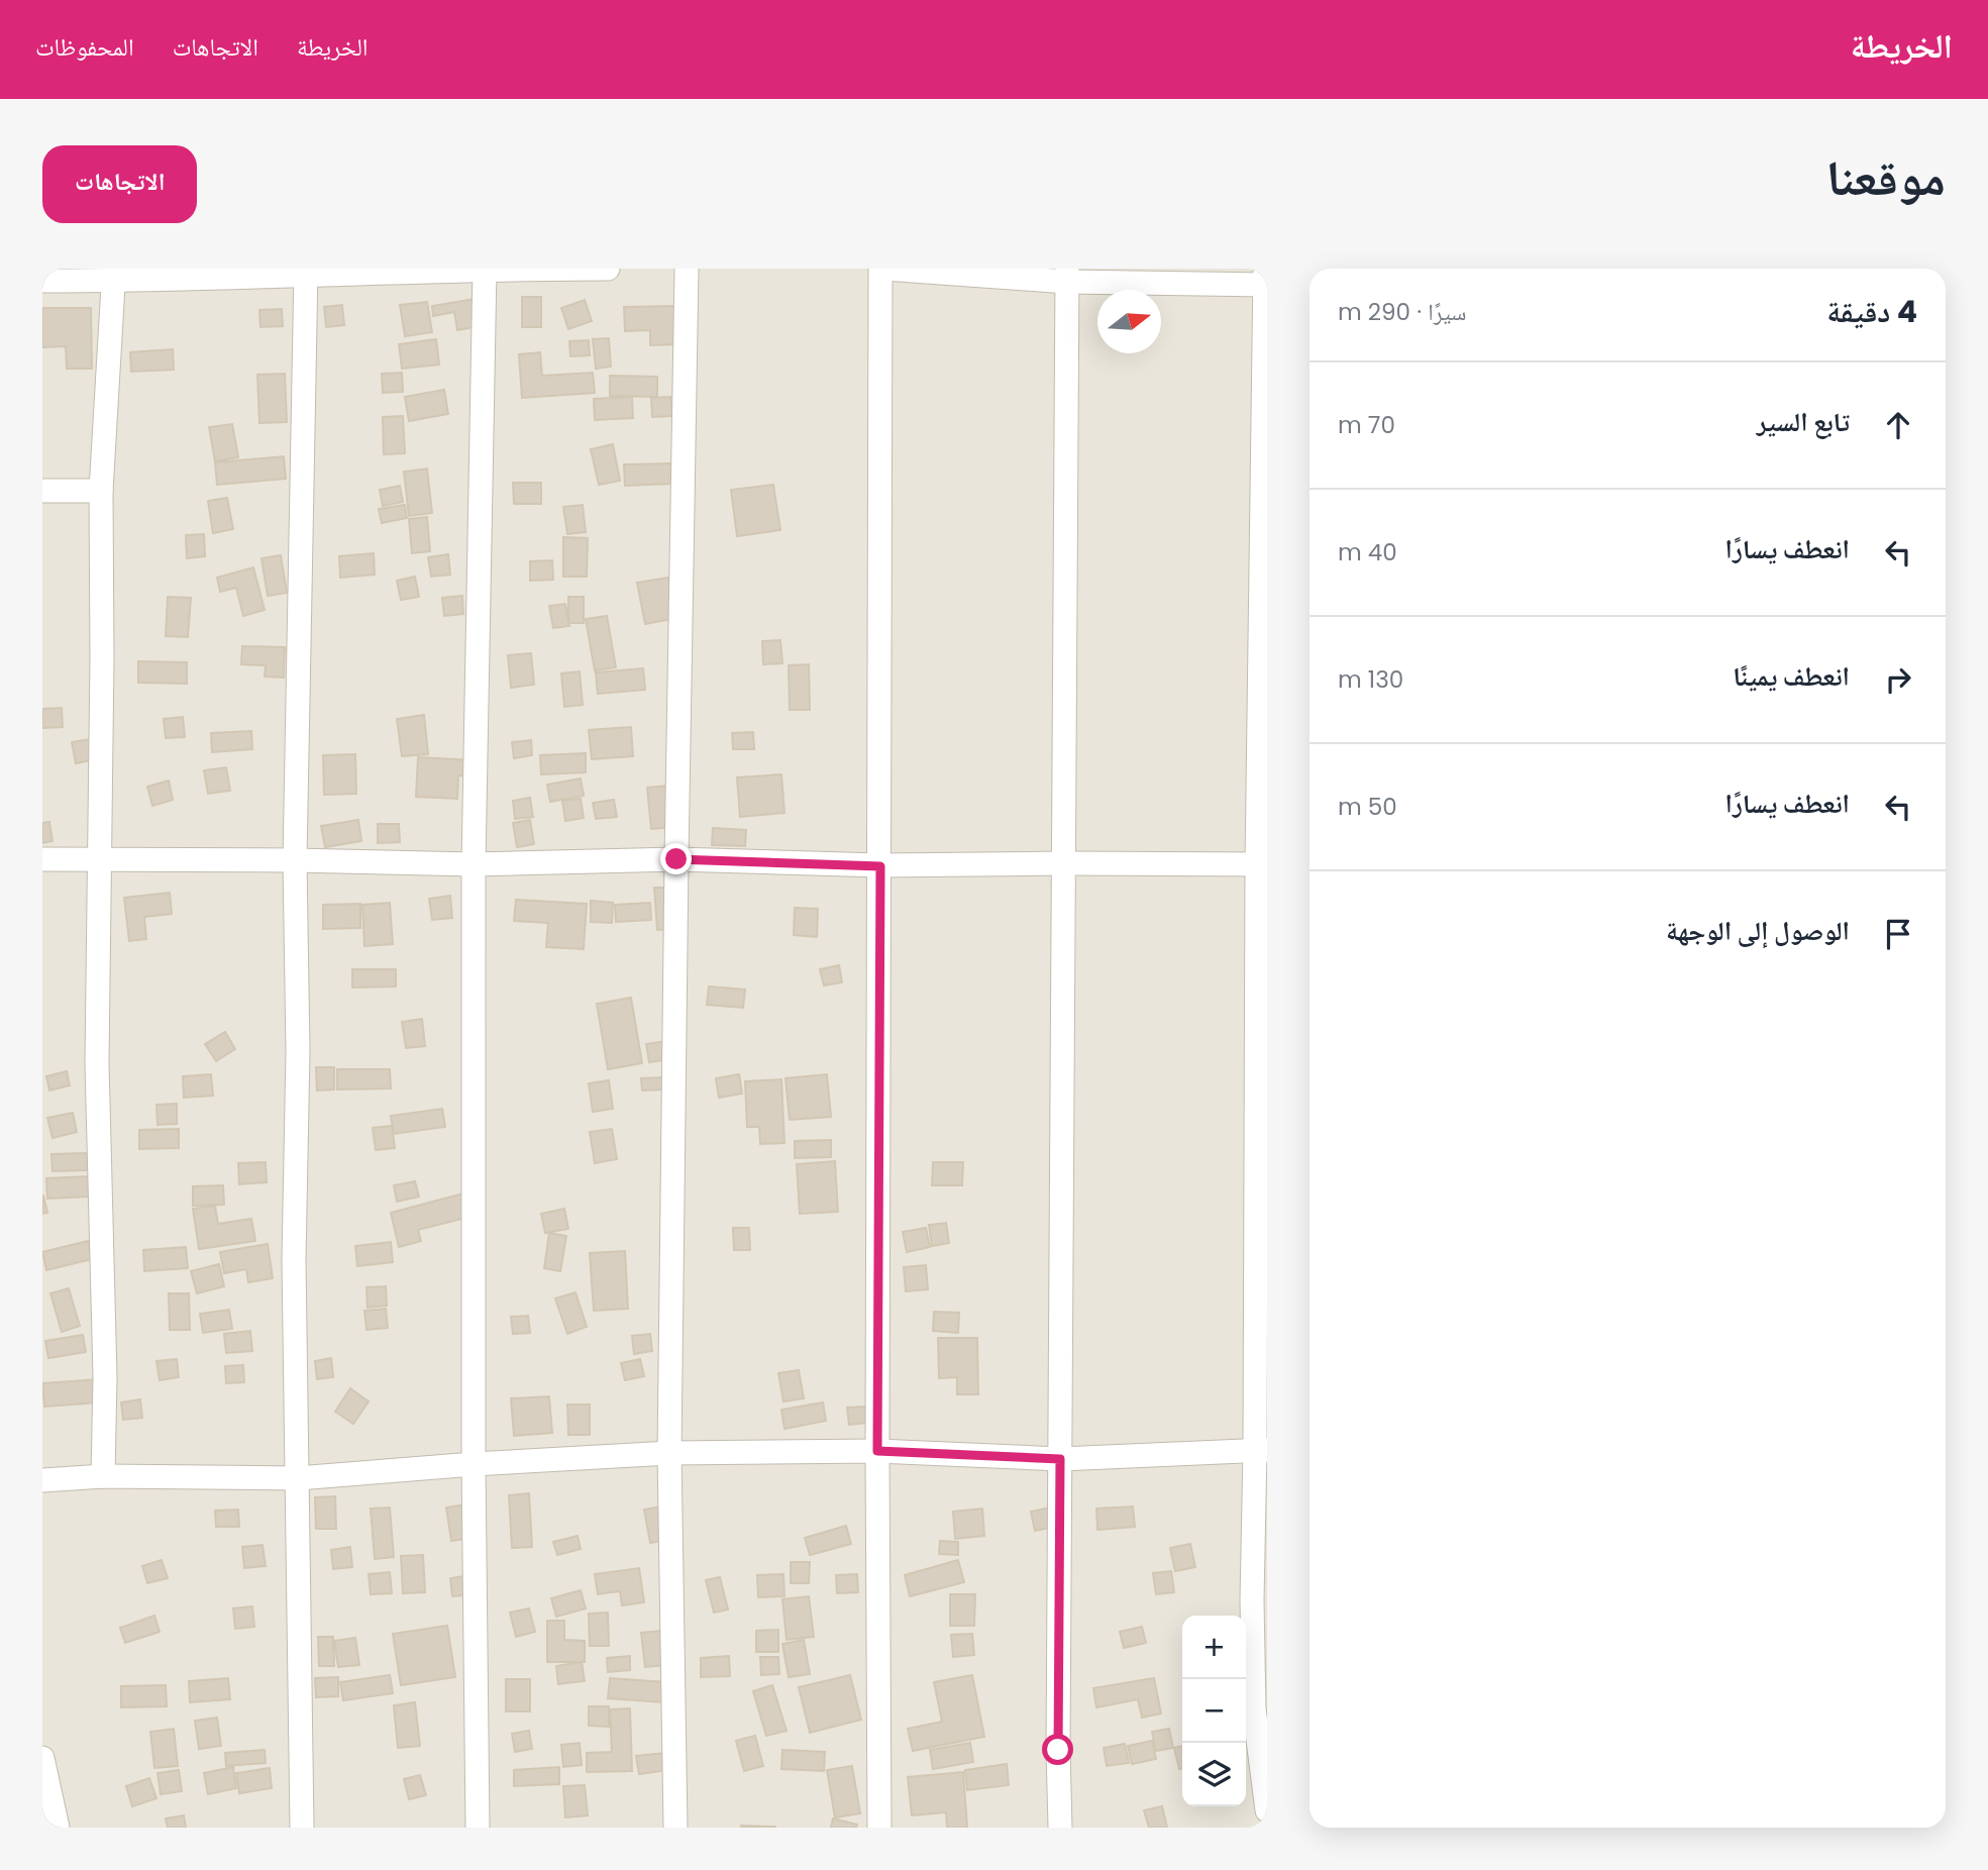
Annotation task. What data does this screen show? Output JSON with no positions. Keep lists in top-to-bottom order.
{
  "north": "right",
  "page": {
    "header": "الخريطة",
    "nav": ["الخريطة", "الاتجاهات", "المحفوظات"],
    "title": "موقعنا",
    "buttons": "الاتجاهات",
    "heading": ["4 دقيقة", "سيرًا · 290 m"],
    "list": [
      ["تابع السير", "70 m"],
      ["انعطف يسارًا", "40 m"],
      ["انعطف يمينًا", "130 m"],
      ["انعطف يسارًا", "50 m"],
      "الوصول إلى الوجهة"
    ],
    "map_buttons": ["+", "−"]
  }
}
